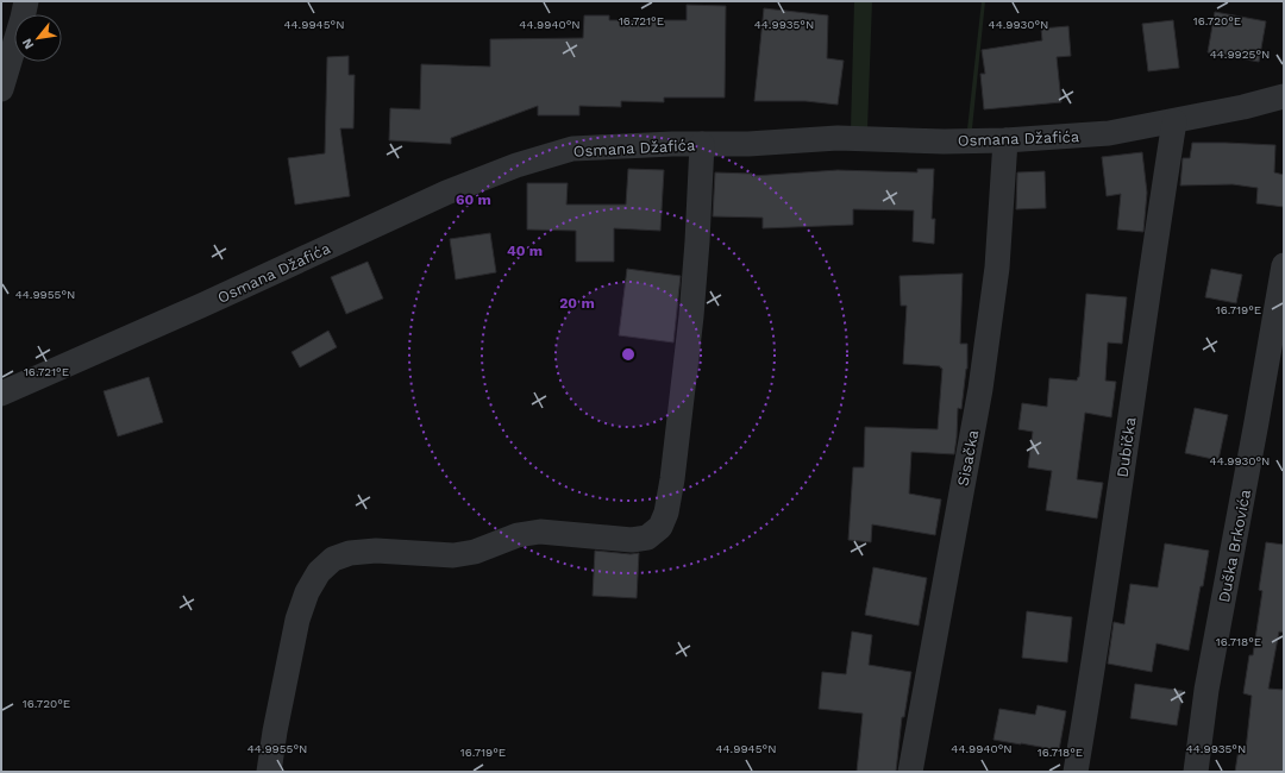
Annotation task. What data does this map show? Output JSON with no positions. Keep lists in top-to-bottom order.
{
  "streets": {
    "street": [
      "Osmana Džafića",
      "Dubička",
      "Sisačka",
      "Duška Brkovića"
    ]
  },
  "crossings": [
    ["Osmana Džafića", "Dubička"],
    ["Osmana Džafića", "Sisačka"]
  ],
  "north": "bottom left",
  "coordinates": [
    "16.721°E",
    "16.720°E",
    "44.9940°N",
    "44.9930°N",
    "44.9945°N",
    "44.9935°N",
    "44.9925°N",
    "44.9955°N",
    "16.719°E",
    "16.718°E"
  ],
  "rings": ["60 m", "40 m", "20 m"]
}
